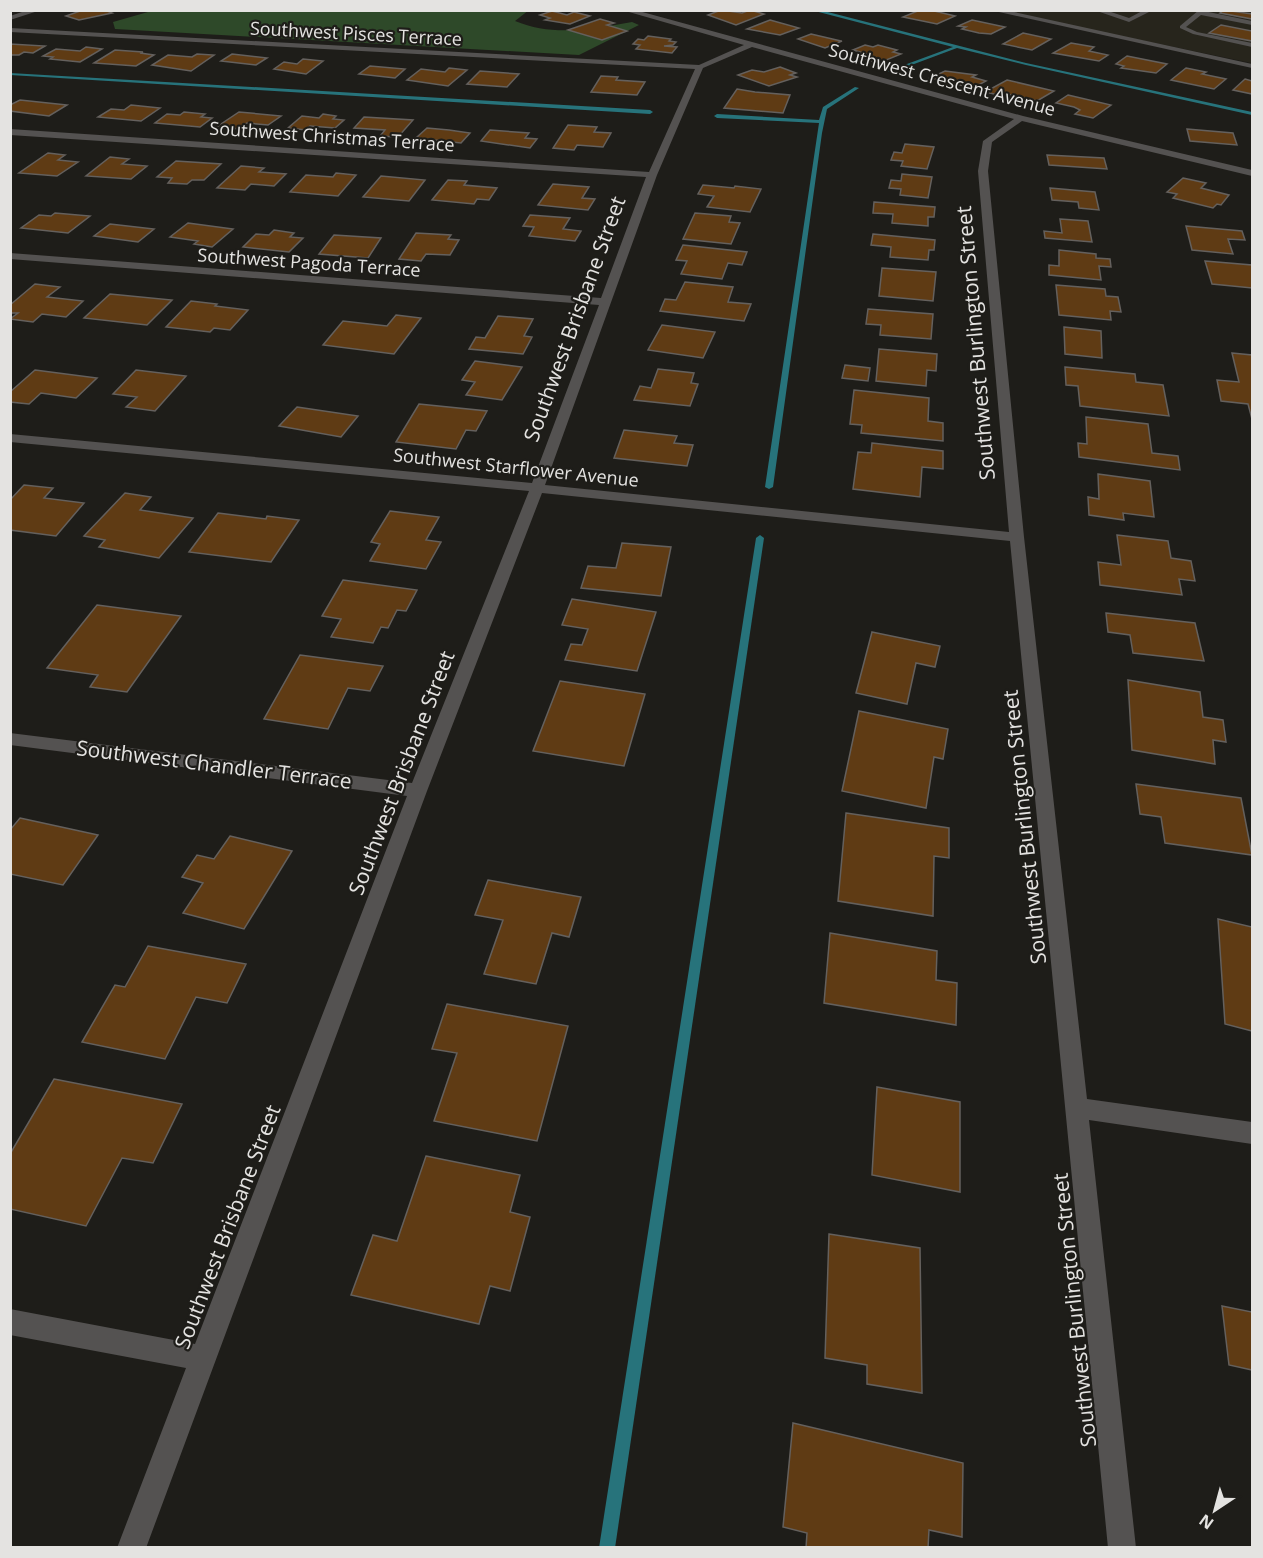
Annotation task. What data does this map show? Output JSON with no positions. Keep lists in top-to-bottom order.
{
  "streets": {
    "street": [
      "Southwest Pisces Terrace",
      "Southwest Crescent Avenue",
      "Southwest Christmas Terrace",
      "Southwest Pagoda Terrace",
      "Southwest Brisbane Street",
      "Southwest Burlington Street",
      "Southwest Starflower Avenue",
      "Southwest Chandler Terrace"
    ]
  },
  "crossings": [
    ["Southwest Pisces Terrace", "Southwest Brisbane Street"],
    ["Southwest Crescent Avenue", "Southwest Burlington Street"],
    ["Southwest Christmas Terrace", "Southwest Brisbane Street"],
    ["Southwest Pagoda Terrace", "Southwest Brisbane Street"],
    ["Southwest Brisbane Street", "Southwest Starflower Avenue"],
    ["Southwest Brisbane Street", "Southwest Chandler Terrace"],
    ["Southwest Burlington Street", "Southwest Starflower Avenue"]
  ],
  "north": "bottom left"
}
